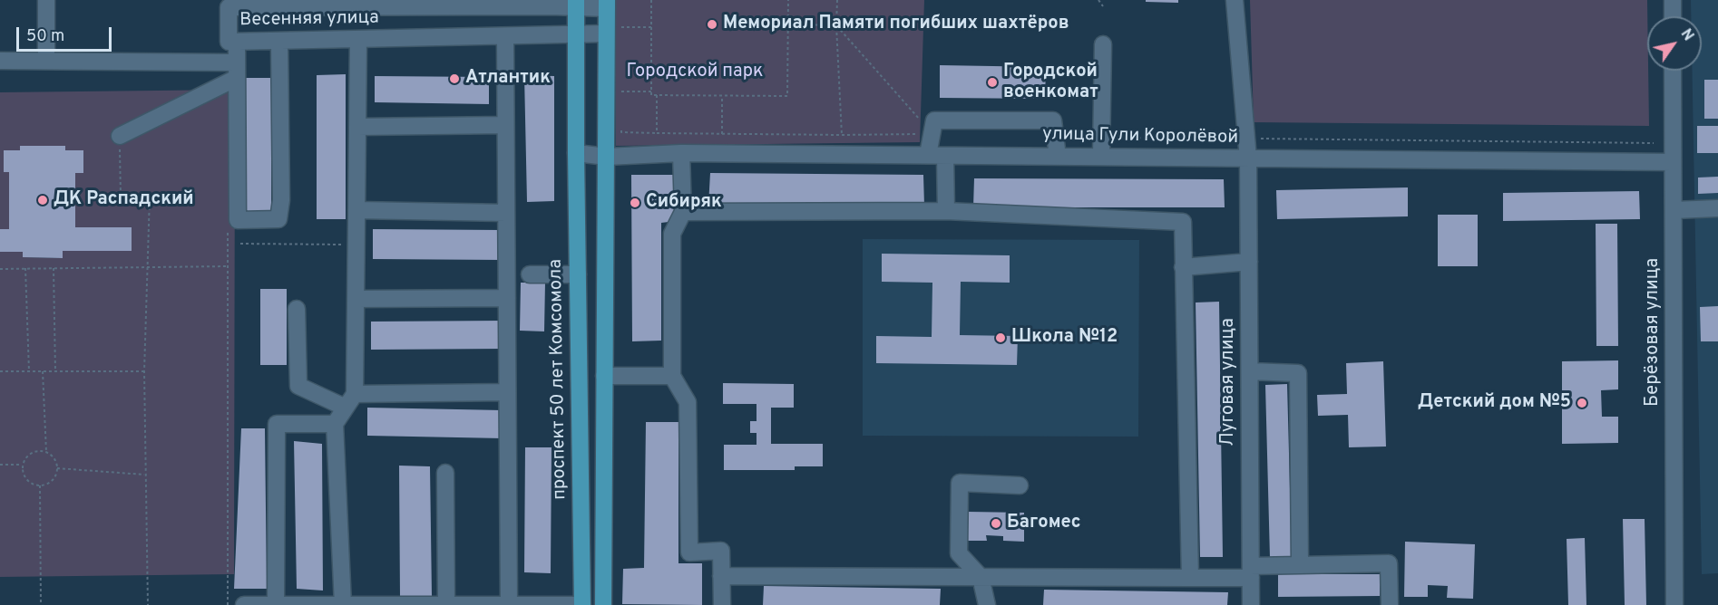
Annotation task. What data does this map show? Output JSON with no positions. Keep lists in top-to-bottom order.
{
  "streets": {
    "main road": ["проспект 50 лет Комсомола"],
    "street": [
      "Весенняя улица",
      "улица Гули Королёвой",
      "Берёзовая улица",
      "Луговая улица"
    ]
  },
  "crossings": [
    ["Весенняя улица", "проспект 50 лет Комсомола"],
    ["улица Гули Королёвой", "Берёзовая улица"],
    ["улица Гули Королёвой", "Луговая улица"]
  ],
  "parks": ["Городской парк"],
  "places": [
    "Мемориал Памяти погибших шахтёров",
    "Атлантик",
    "Городской военкомат",
    "ДК Распадский",
    "Сибиряк",
    "Школа №12",
    "Детский дом №5",
    "Багомес"
  ],
  "scale_bar": "50 m",
  "north": "top right"
}
